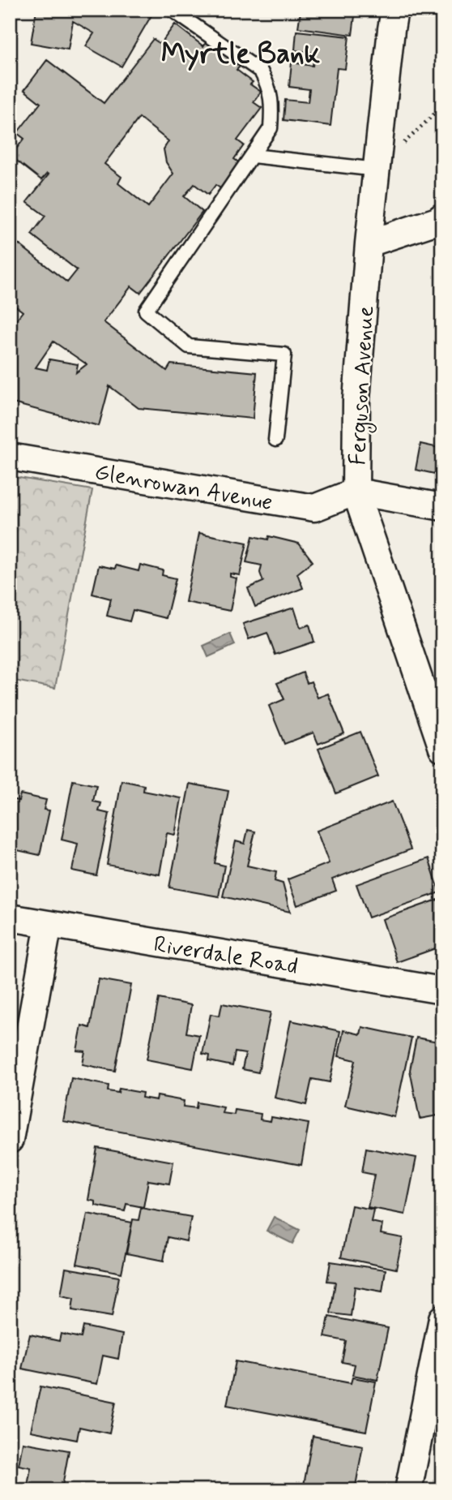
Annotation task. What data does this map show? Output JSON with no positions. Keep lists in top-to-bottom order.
{
  "streets": {
    "street": ["Ferguson Avenue", "Glenrowan Avenue", "Riverdale Road"]
  },
  "crossings": [
    ["Ferguson Avenue", "Glenrowan Avenue"]
  ],
  "districts": ["Myrtle Bank"]
}
